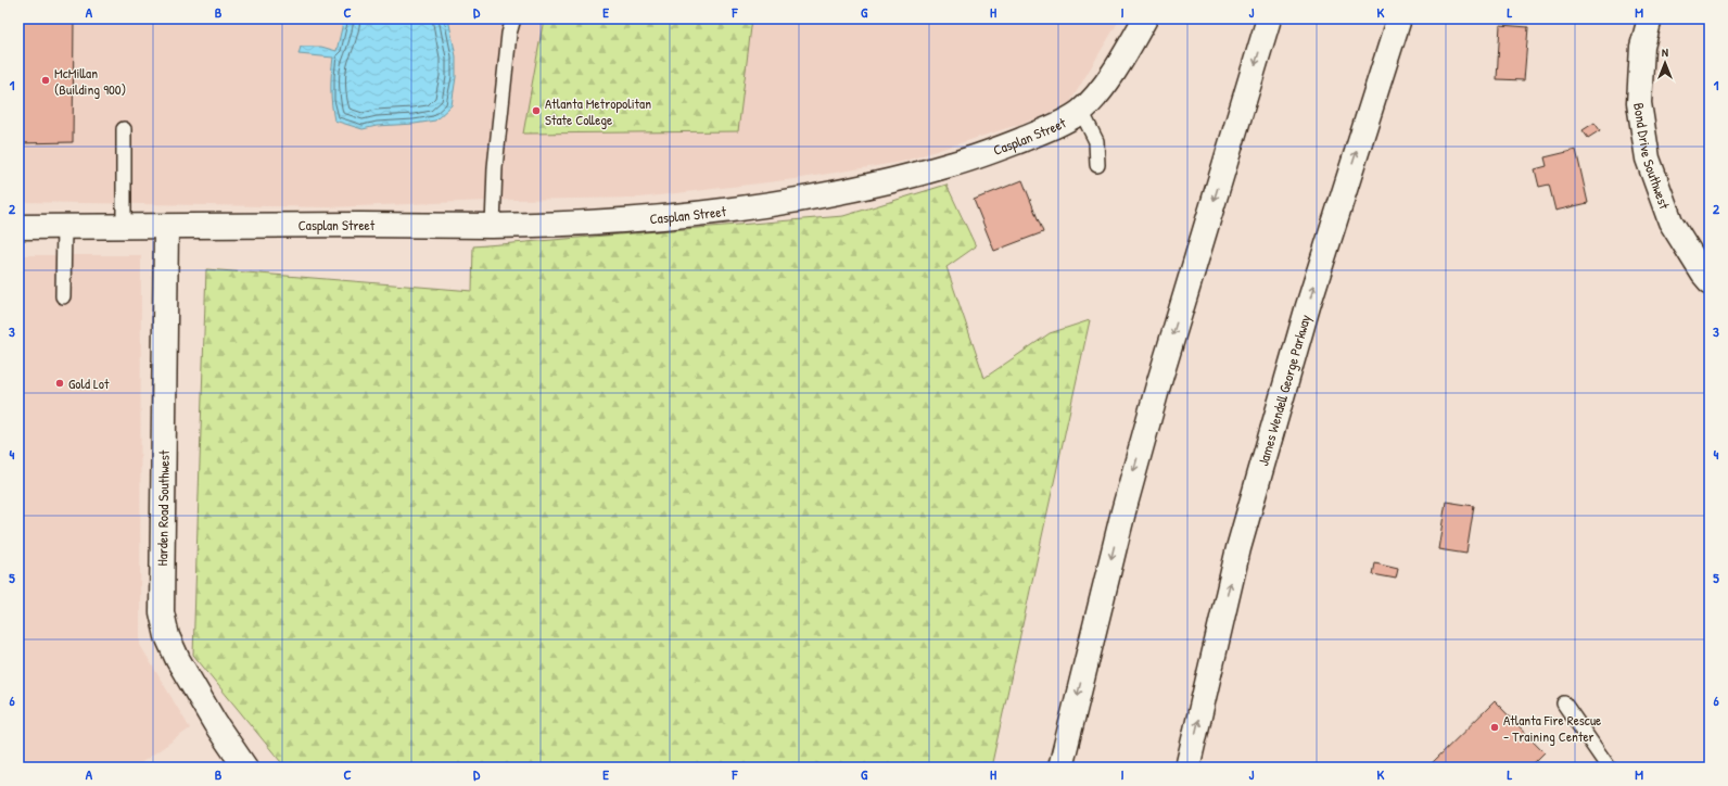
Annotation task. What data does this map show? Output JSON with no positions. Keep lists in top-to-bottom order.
{
  "streets": {
    "main road": [
      "Casplan Street",
      "Bond Drive Southwest",
      "James Wendell George Parkway",
      "Harden Road Southwest"
    ]
  },
  "crossings": [
    ["Casplan Street", "Harden Road Southwest"]
  ],
  "places": [
    "McMillan (Building 900)",
    "Atlanta Metropolitan State College",
    "Gold Lot",
    "Atlanta Fire Rescue - Training Center"
  ],
  "north": "top",
  "grid": {
    "columns": [
      "A",
      "B",
      "C",
      "D",
      "E",
      "F",
      "G",
      "H",
      "I",
      "J",
      "K",
      "L",
      "M"
    ],
    "rows": [
      "1",
      "2",
      "3",
      "4",
      "5",
      "6"
    ]
  }
}
